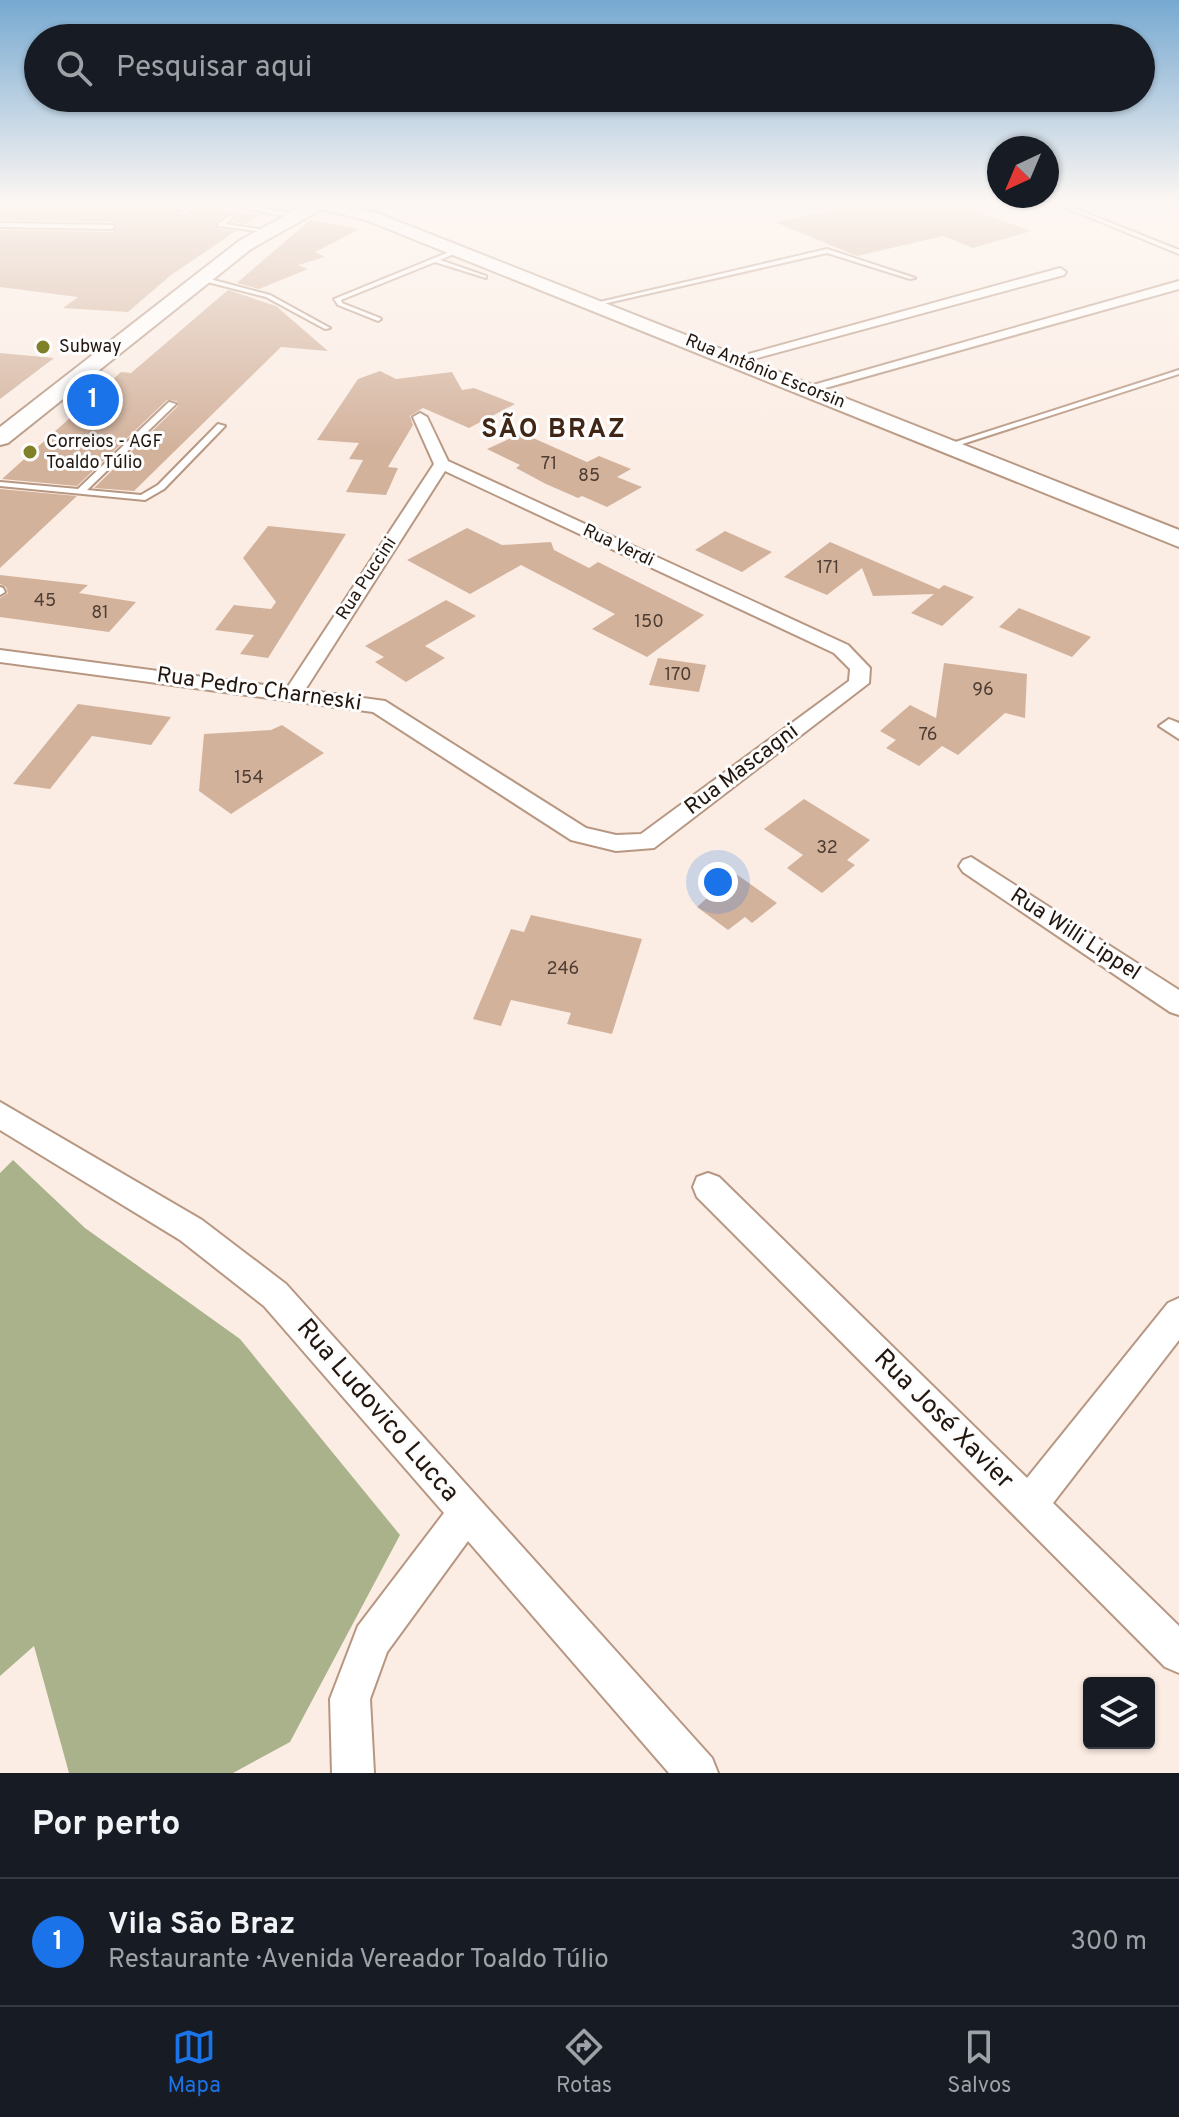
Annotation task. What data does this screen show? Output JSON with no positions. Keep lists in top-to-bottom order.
{
  "streets": {
    "street": [
      "Rua Antônio Escorsin",
      "Rua Verdi",
      "Rua Puccini",
      "Rua Pedro Charneski",
      "Rua Mascagni",
      "Rua Willi Lippel",
      "Rua Ludovico Lucca",
      "Rua José Xavier"
    ]
  },
  "crossings": [
    ["Rua Verdi", "Rua Puccini"],
    ["Rua Verdi", "Rua Mascagni"],
    ["Rua Puccini", "Rua Pedro Charneski"],
    ["Rua Pedro Charneski", "Rua Mascagni"]
  ],
  "districts": ["SÃO BRAZ"],
  "places": ["Subway", "Correios - AGF Toaldo Túlio"],
  "house_numbers": [
    "71",
    "85",
    "171",
    "45",
    "81",
    "150",
    "170",
    "96",
    "76",
    "154",
    "32",
    "246"
  ],
  "north": "bottom left",
  "page": {
    "search": "Pesquisar aqui",
    "pins": "1",
    "heading": "Por perto",
    "list": [
      {
        "mark": "1",
        "name": "Vila São Braz",
        "note": "Restaurante · Avenida Vereador Toaldo Túlio",
        "value": "300 m"
      }
    ],
    "nav": ["Mapa", "Rotas", "Salvos"]
  }
}
